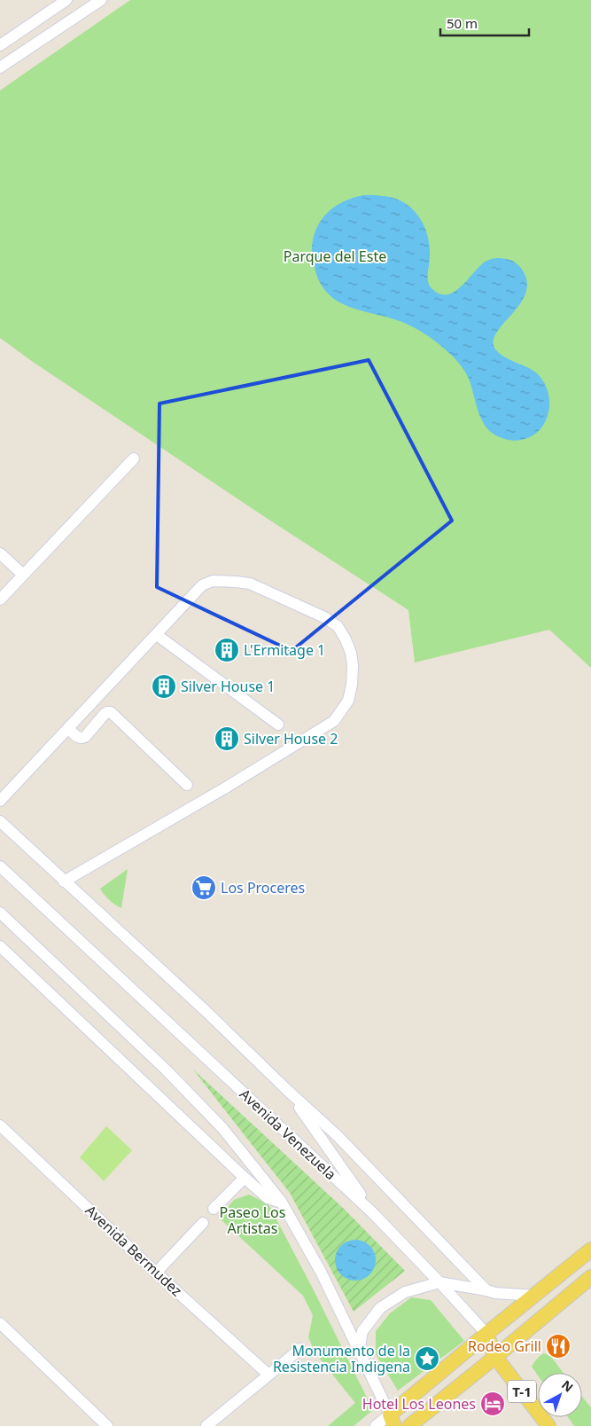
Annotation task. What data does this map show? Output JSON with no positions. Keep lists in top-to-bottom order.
{
  "streets": {
    "main road": ["Avenida Venezuela", "T-1"],
    "street": ["Avenida Bermudez"]
  },
  "parks": ["Parque del Este", "Paseo Los Artistas"],
  "places": {
    "building": ["L'Ermitage 1", "Silver House 1", "Silver House 2"],
    "supermarket": ["Los Proceres"],
    "restaurant": ["Rodeo Grill"],
    "place": ["Monumento de la Resistencia Indigena"],
    "hotel": ["Hotel Los Leones"]
  },
  "scale_bar": "50 m",
  "north": "top right"
}
